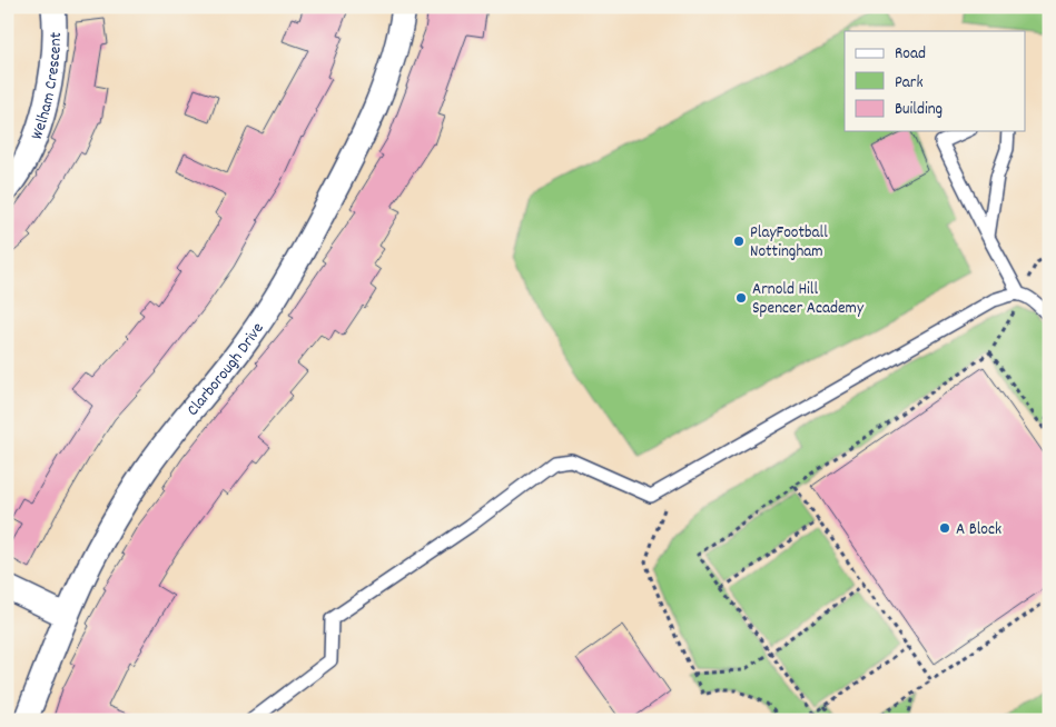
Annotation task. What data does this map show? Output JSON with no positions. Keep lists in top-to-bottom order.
{
  "streets": {
    "street": ["Welham Crescent", "Clarborough Drive"]
  },
  "places": ["PlayFootball Nottingham", "Arnold Hill Spencer Academy", "A Block"],
  "legend": ["Road", "Park", "Building"]
}
